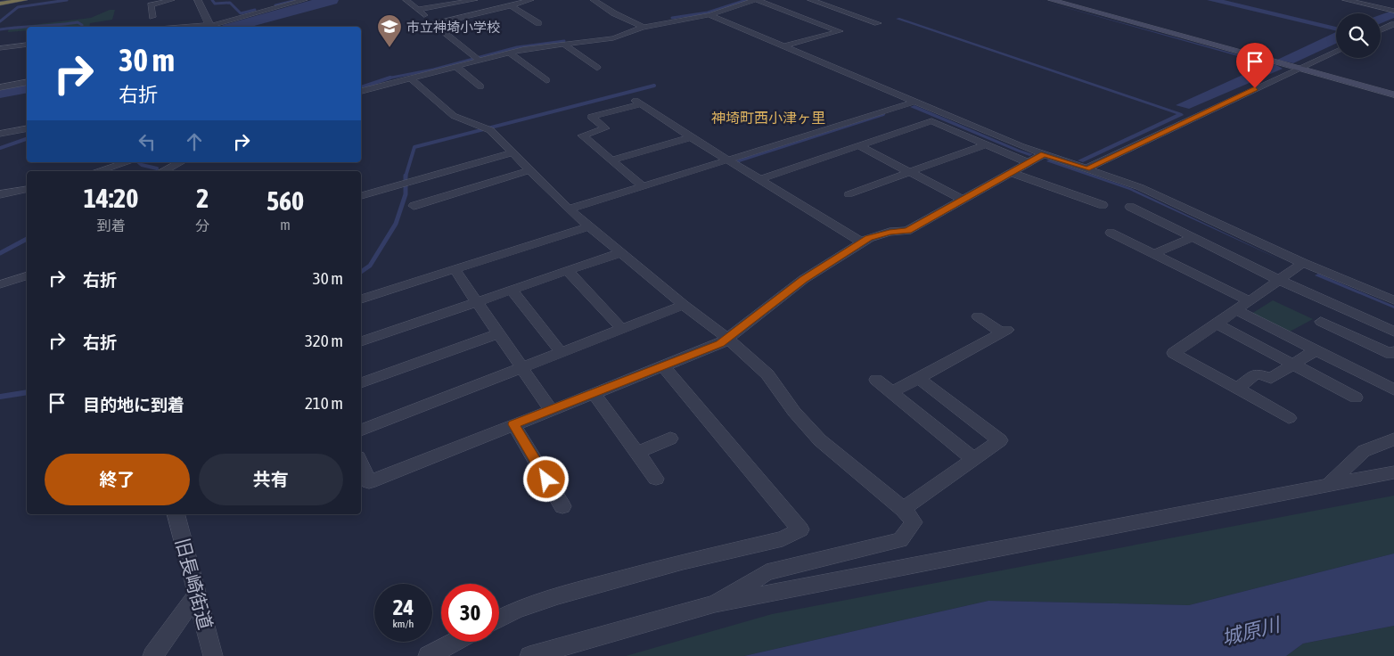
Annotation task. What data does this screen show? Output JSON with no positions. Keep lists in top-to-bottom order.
{
  "streets": {
    "street": ["旧長崎街道"]
  },
  "districts": ["神埼町西小津ヶ里"],
  "water": ["城原川"],
  "places": {
    "school or university": ["市立神埼小学校"]
  },
  "page": {
    "turn": ["30 m", "右折"],
    "eta": [
      "14:20",
      "到着",
      "2",
      "分",
      "560",
      "m"
    ],
    "list": [
      {
        "name": "右折",
        "value": "30 m"
      },
      {
        "name": "右折",
        "value": "320 m"
      },
      {
        "name": "目的地に到着",
        "value": "210 m"
      }
    ],
    "buttons": ["終了", "共有"],
    "speed": "24 km/h",
    "limit": "30"
  }
}
